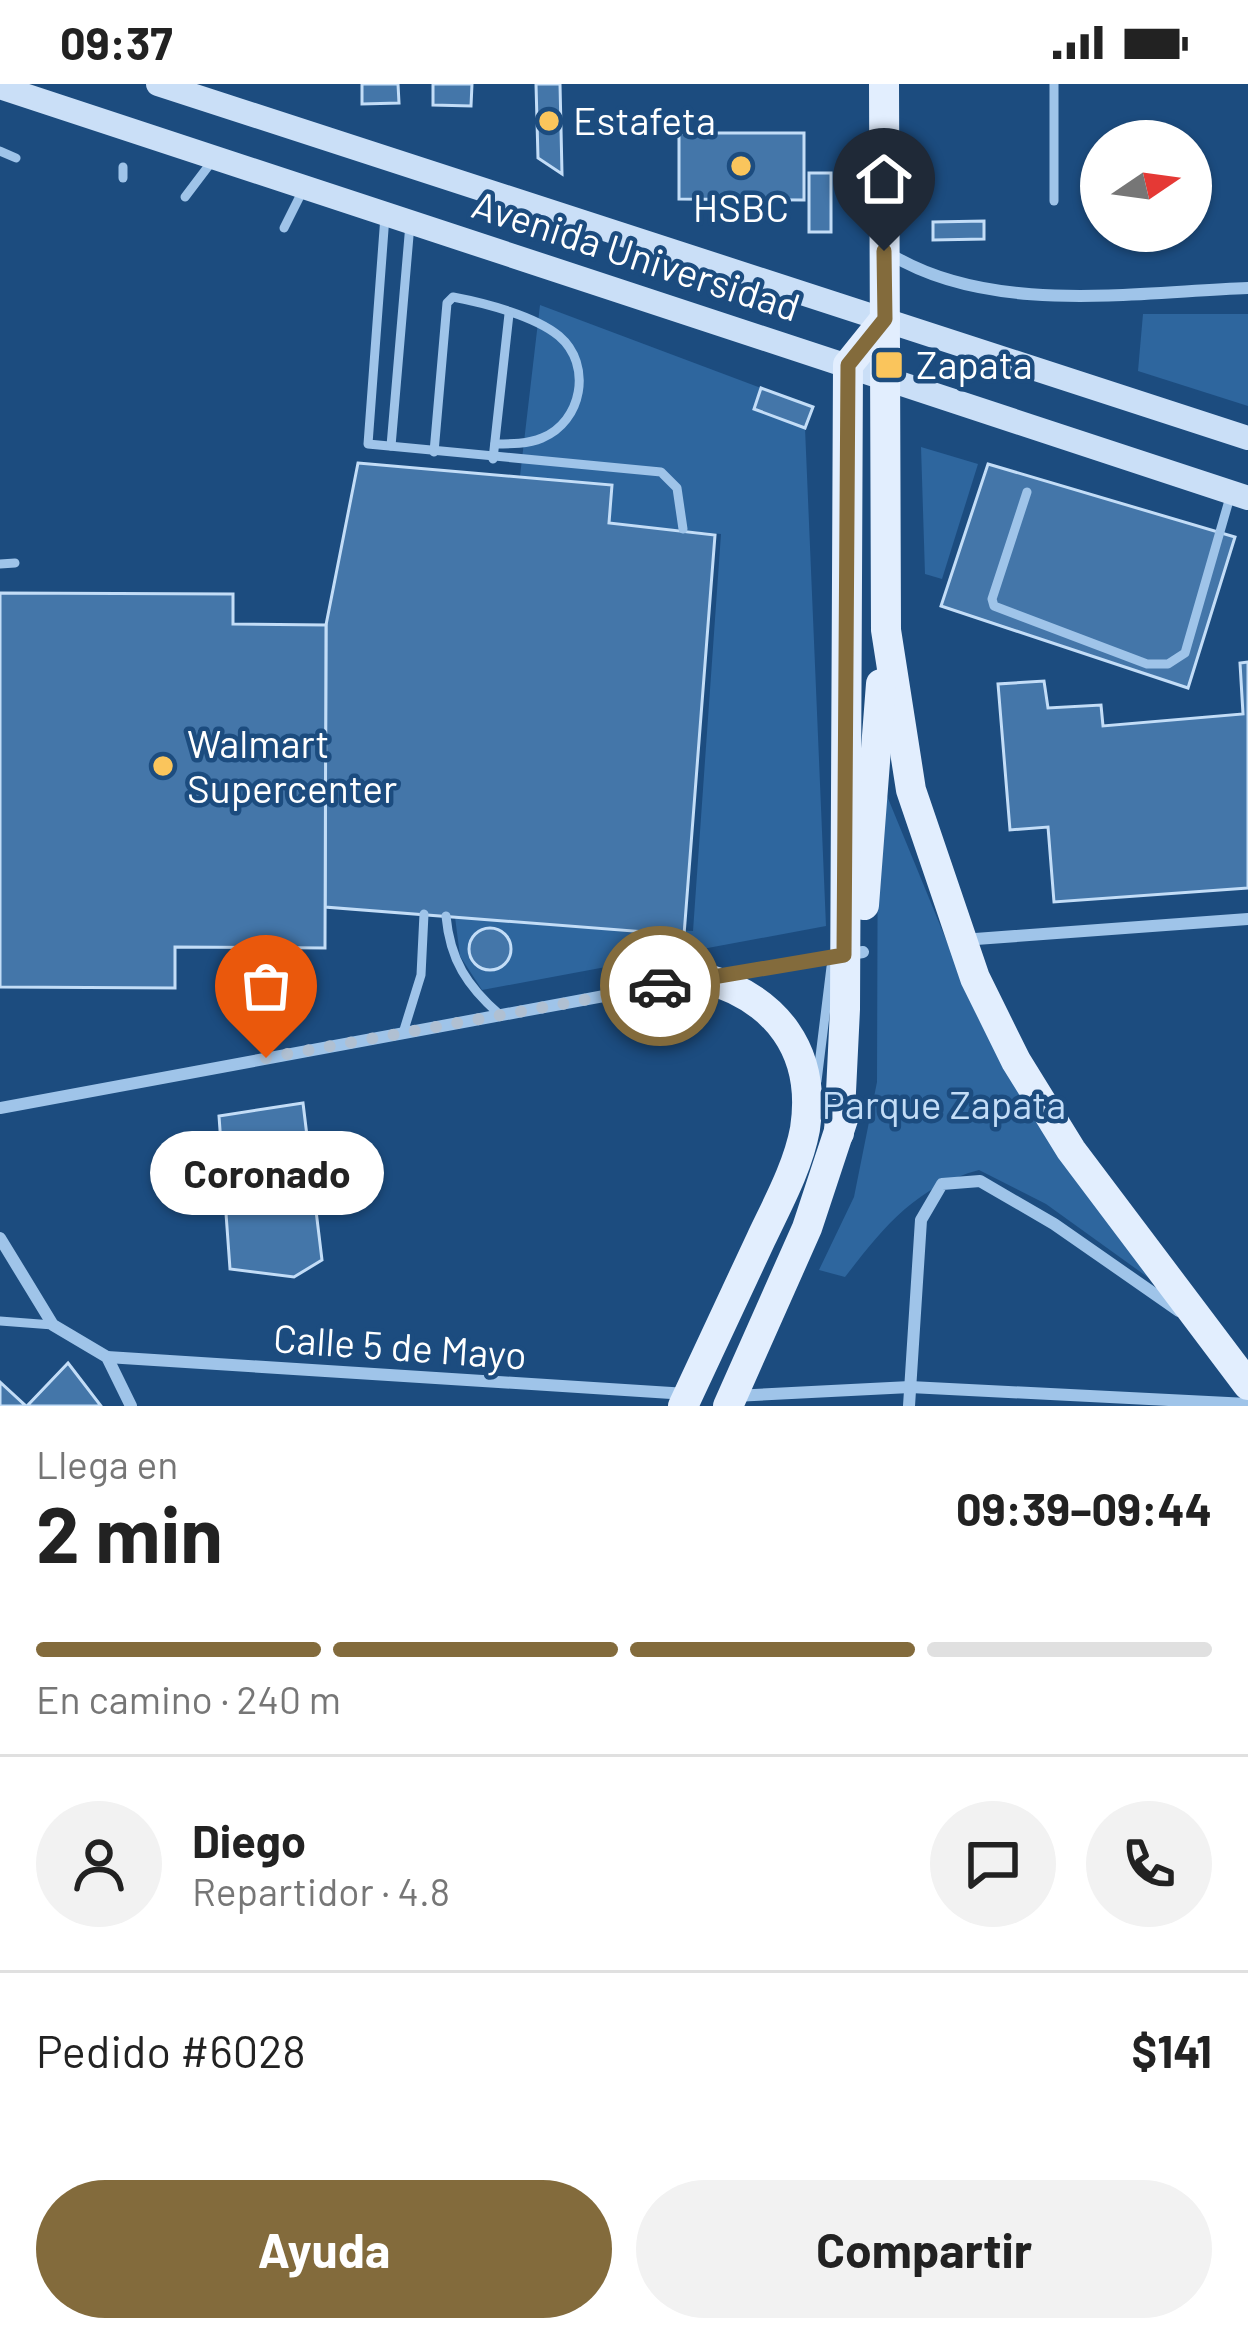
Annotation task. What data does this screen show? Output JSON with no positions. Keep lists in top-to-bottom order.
{
  "streets": {
    "main road": ["Avenida Universidad"],
    "street": ["Calle 5 de Mayo"]
  },
  "parks": ["Parque Zapata"],
  "places": {
    "other": [
      "Estafeta",
      "HSBC",
      "Walmart Supercenter",
      "Coronado"
    ],
    "transit": ["Zapata"]
  },
  "north": "right",
  "page": {
    "status": "09:37",
    "bubble": "Coronado",
    "heading": ["2 min", "Llega en", "09:39–09:44"],
    "panel": [
      "Diego",
      "Repartidor · 4.8",
      "Pedido #6028",
      "$141"
    ],
    "bar": "En camino · 240 m",
    "buttons": ["Ayuda", "Compartir"]
  }
}
